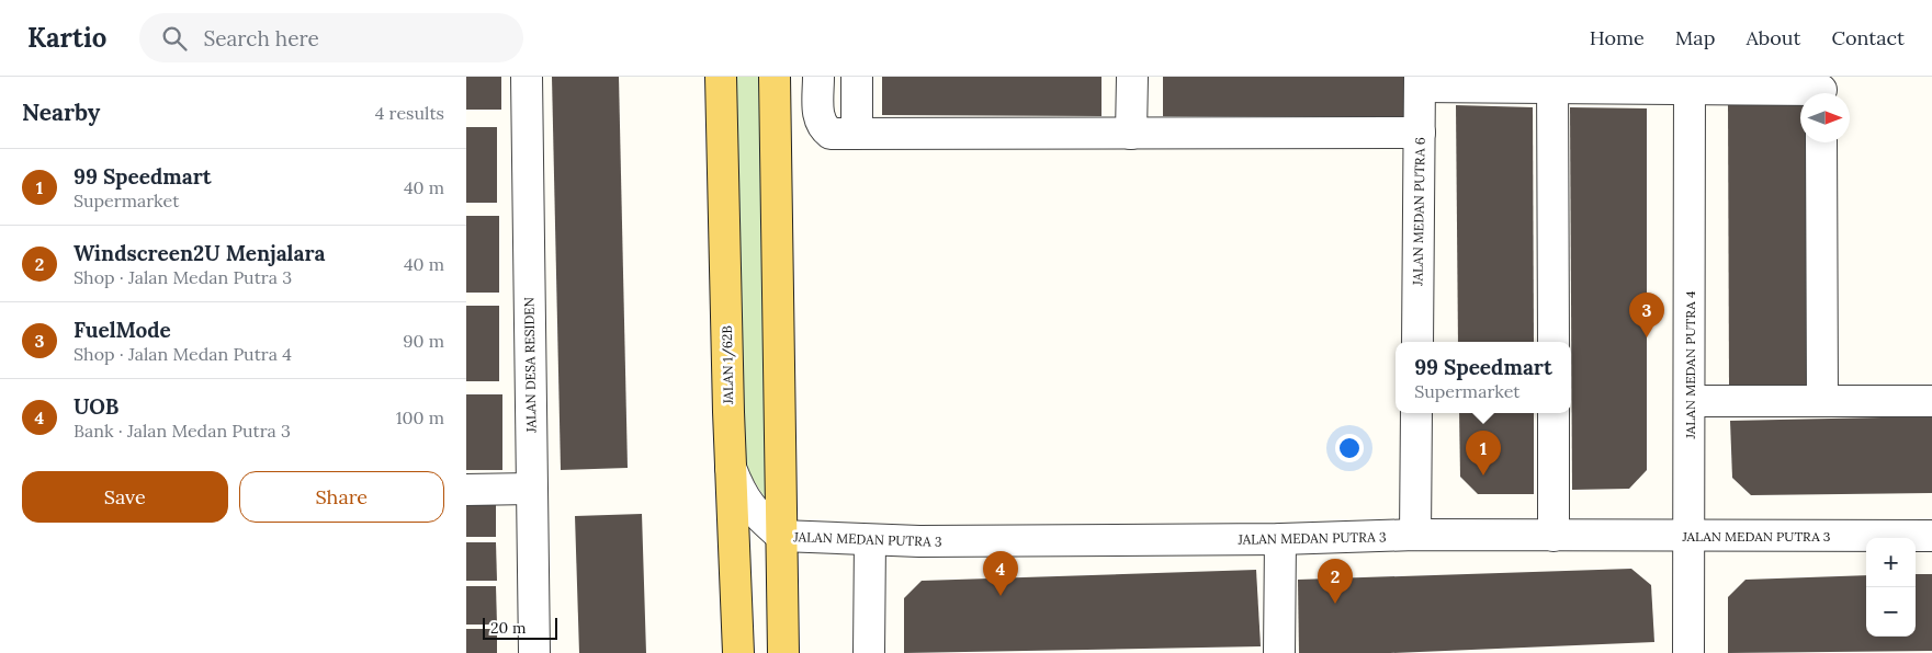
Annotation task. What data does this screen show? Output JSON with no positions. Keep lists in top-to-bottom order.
{
  "streets": {
    "main road": ["JALAN 1/62B"],
    "street": [
      "JALAN MEDAN PUTRA 6",
      "JALAN DESA RESIDEN",
      "JALAN MEDAN PUTRA 4",
      "JALAN MEDAN PUTRA 3"
    ]
  },
  "crossings": [
    ["JALAN 1/62B", "JALAN MEDAN PUTRA 3"],
    ["JALAN MEDAN PUTRA 4", "JALAN MEDAN PUTRA 3"]
  ],
  "scale_bar": "20 m",
  "north": "right",
  "page": {
    "header": "Kartio",
    "search": "Search here",
    "nav": [
      "Home",
      "Map",
      "About",
      "Contact"
    ],
    "heading": ["Nearby", "4 results"],
    "list": [
      {
        "mark": "1",
        "name": "99 Speedmart",
        "note": "Supermarket",
        "value": "40 m"
      },
      {
        "mark": "2",
        "name": "Windscreen2U Menjalara",
        "note": "Shop · Jalan Medan Putra 3",
        "value": "40 m"
      },
      {
        "mark": "3",
        "name": "FuelMode",
        "note": "Shop · Jalan Medan Putra 4",
        "value": "90 m"
      },
      {
        "mark": "4",
        "name": "UOB",
        "note": "Bank · Jalan Medan Putra 3",
        "value": "100 m"
      }
    ],
    "pins": [
      "3",
      "1",
      "4",
      "2"
    ],
    "popup": ["99 Speedmart", "Supermarket"],
    "buttons": ["Save", "Share"],
    "map_buttons": ["+", "−"],
    "scale": "20 m"
  }
}
